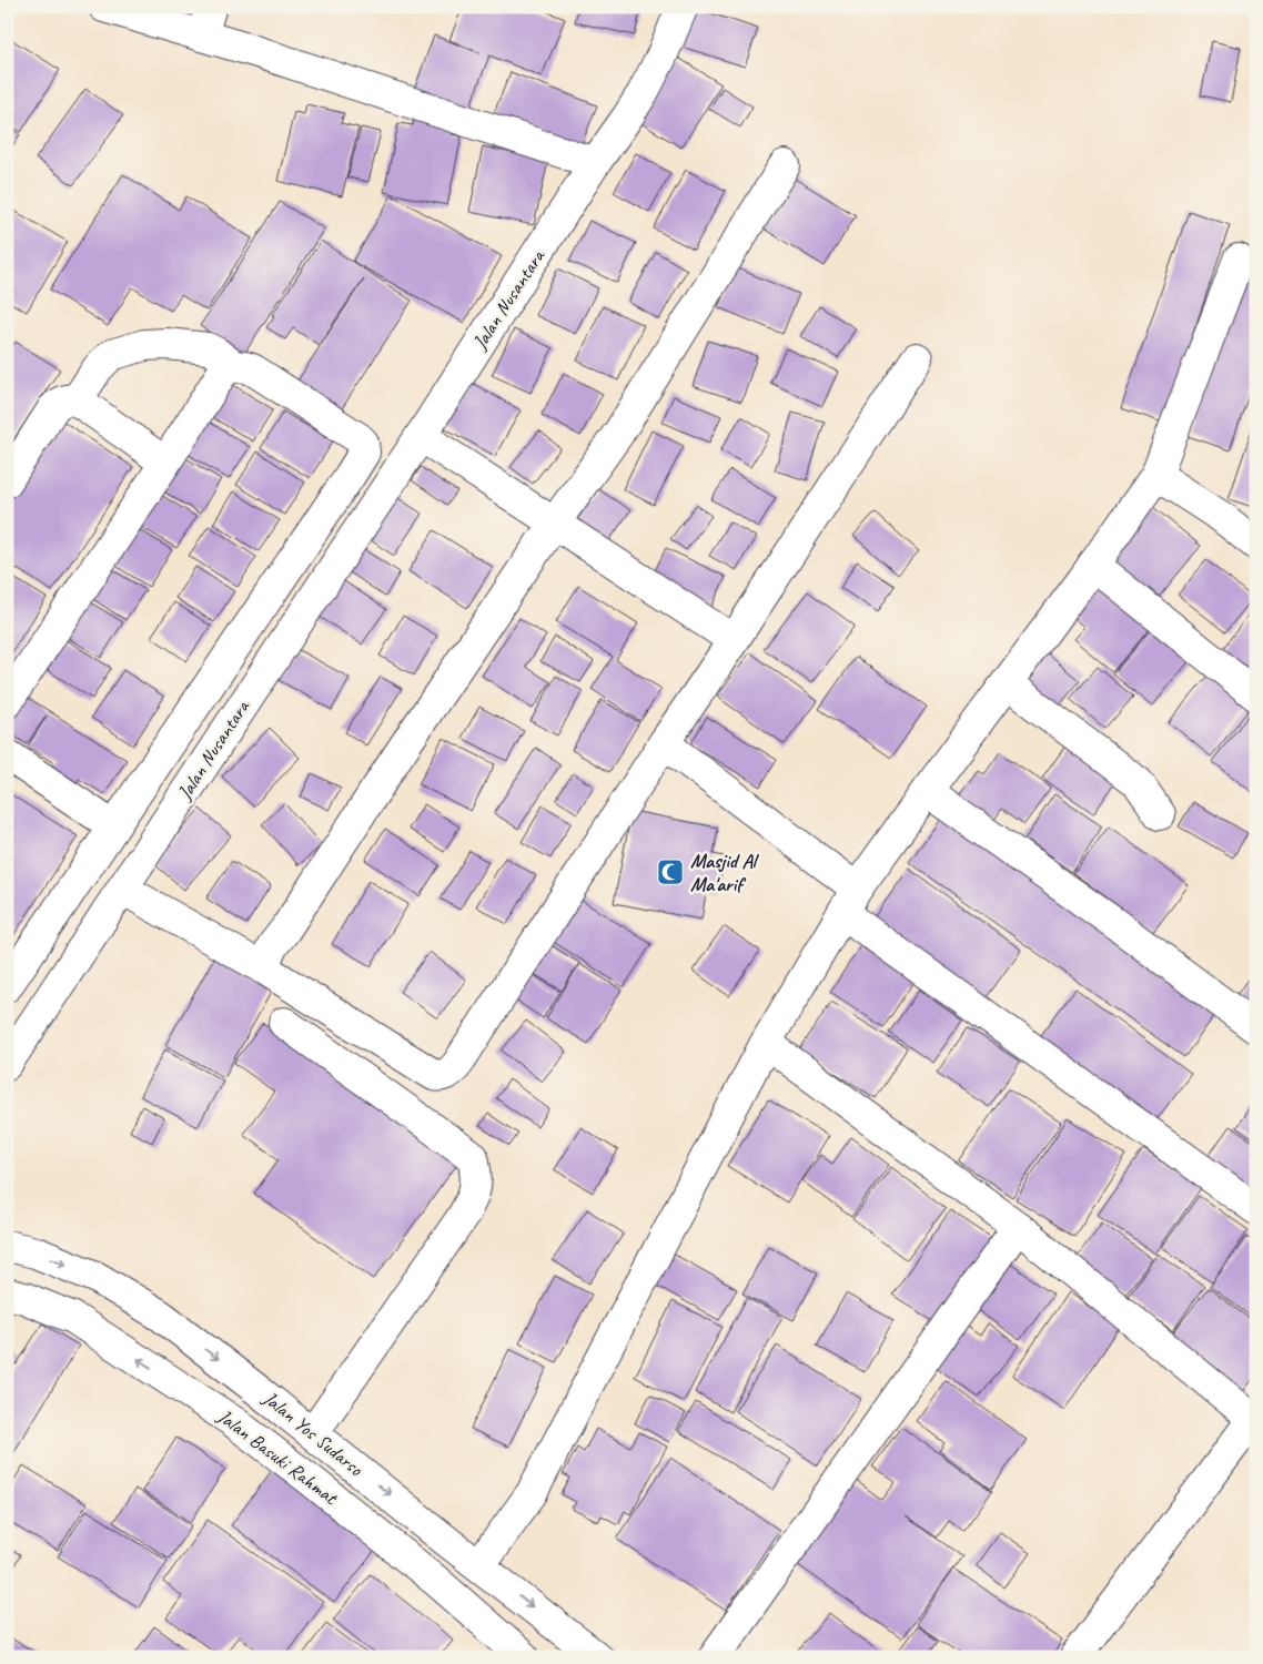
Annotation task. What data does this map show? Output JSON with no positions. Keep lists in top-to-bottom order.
{
  "streets": {
    "main road": ["Jalan Nusantara", "Jalan Yos Sudarso", "Jalan Basuki Rahmat"]
  },
  "one_way": ["Jalan Yos Sudarso", "Jalan Basuki Rahmat"],
  "places": {
    "mosque": ["Masjid Al Ma'arif"]
  }
}
